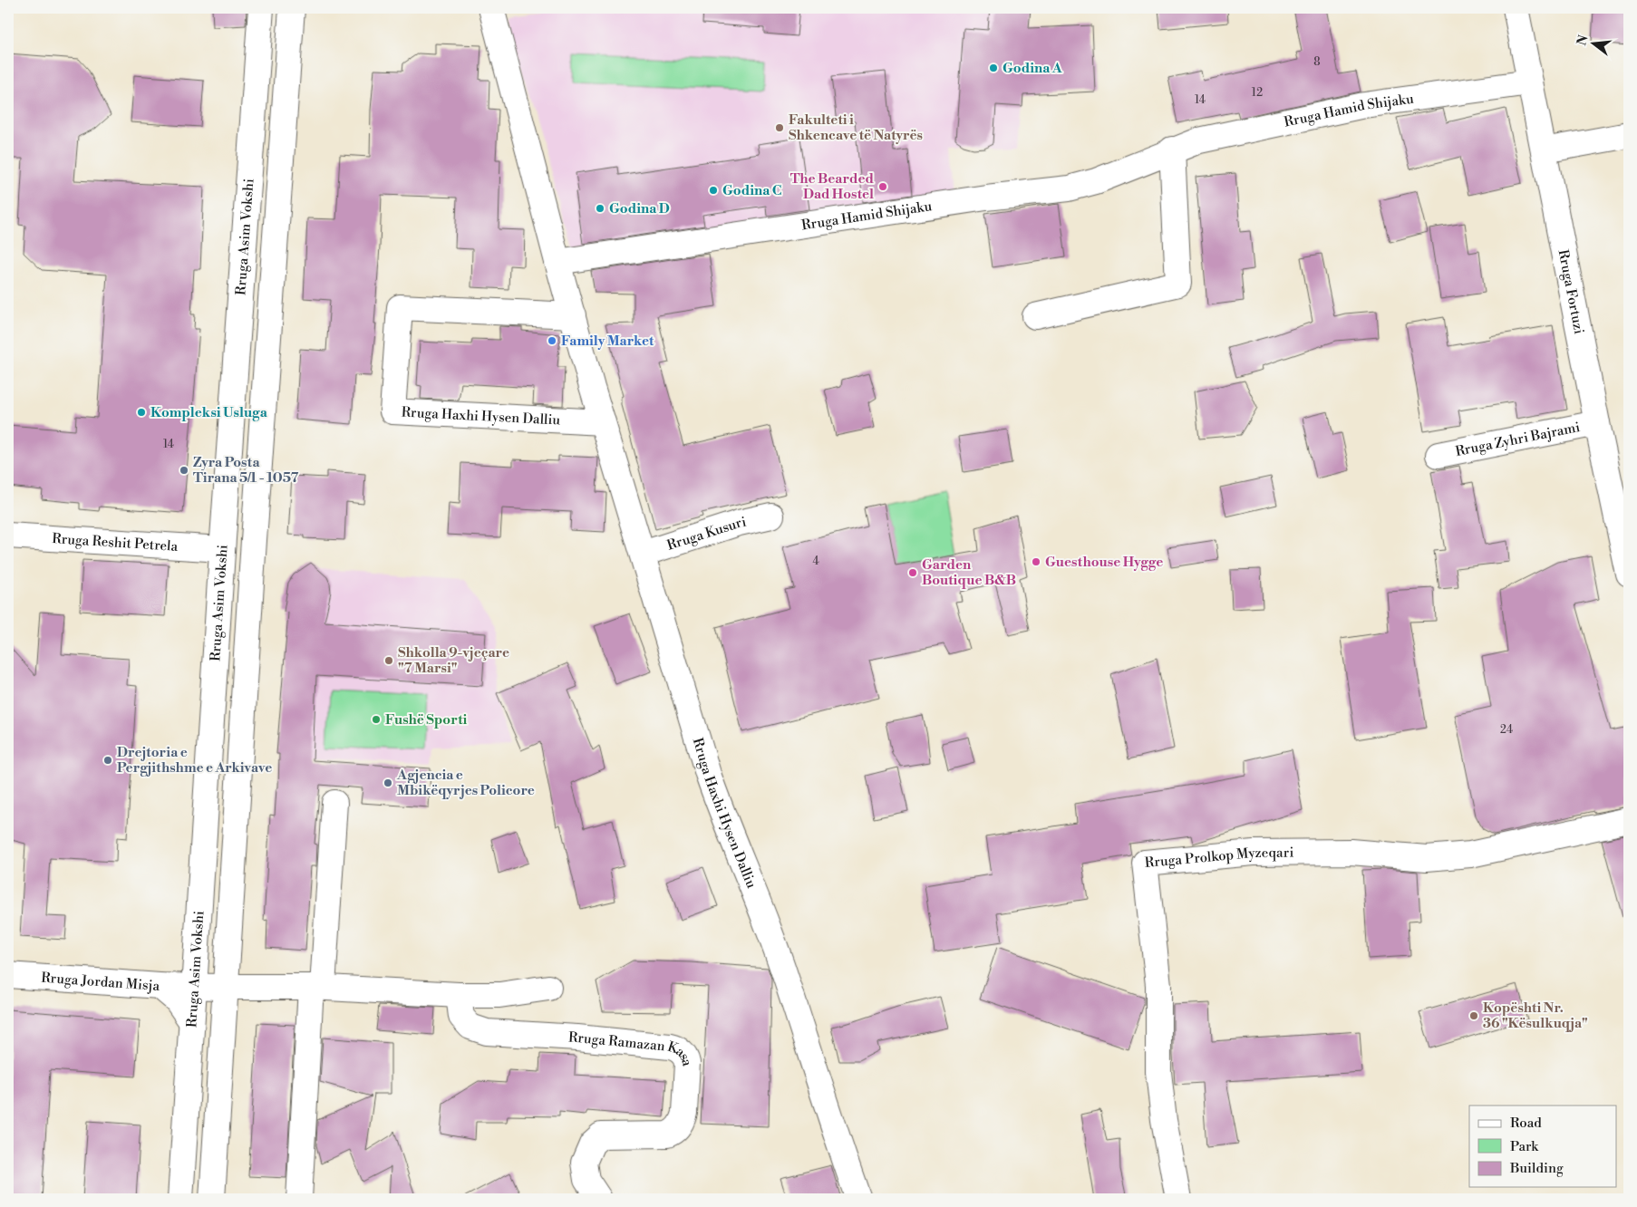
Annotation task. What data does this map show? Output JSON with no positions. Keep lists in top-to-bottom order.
{
  "streets": {
    "street": [
      "Rruga Hamid Shijaku",
      "Rruga Asim Vokshi",
      "Rruga Fortuzi",
      "Rruga Haxhi Hysen Dalliu",
      "Rruga Zyhri Bajrami",
      "Rruga Kusuri",
      "Rruga Reshit Petrela",
      "Rruga Prolkop Myzeqari",
      "Rruga Jordan Misja",
      "Rruga Ramazan Kasa"
    ]
  },
  "crossings": [
    ["Rruga Hamid Shijaku", "Rruga Fortuzi"],
    ["Rruga Hamid Shijaku", "Rruga Haxhi Hysen Dalliu"],
    ["Rruga Asim Vokshi", "Rruga Reshit Petrela"],
    ["Rruga Asim Vokshi", "Rruga Jordan Misja"],
    ["Rruga Fortuzi", "Rruga Zyhri Bajrami"],
    ["Rruga Haxhi Hysen Dalliu", "Rruga Kusuri"]
  ],
  "places": [
    "Godina A",
    "Fakulteti i Shkencave të Natyrës",
    "The Bearded Dad Hostel",
    "Godina C",
    "Godina D",
    "Family Market",
    "Kompleksi Usluga",
    "Zyra Posta Tirana 5/1 - 1057",
    "Guesthouse Hygge",
    "Garden Boutique B&B",
    "Shkolla 9-vjeçare \"7 Marsi\"",
    "Fushë Sporti",
    "Drejtoria e Pergjithshme e Arkivave",
    "Agjencia e Mbikëqyrjes Policore",
    "Kopështi Nr. 36 \"Kësulkuqja\""
  ],
  "house_numbers": [
    "8",
    "12",
    "14",
    "14",
    "4",
    "24"
  ],
  "legend": ["Road", "Park", "Building"],
  "north": "left"
}
